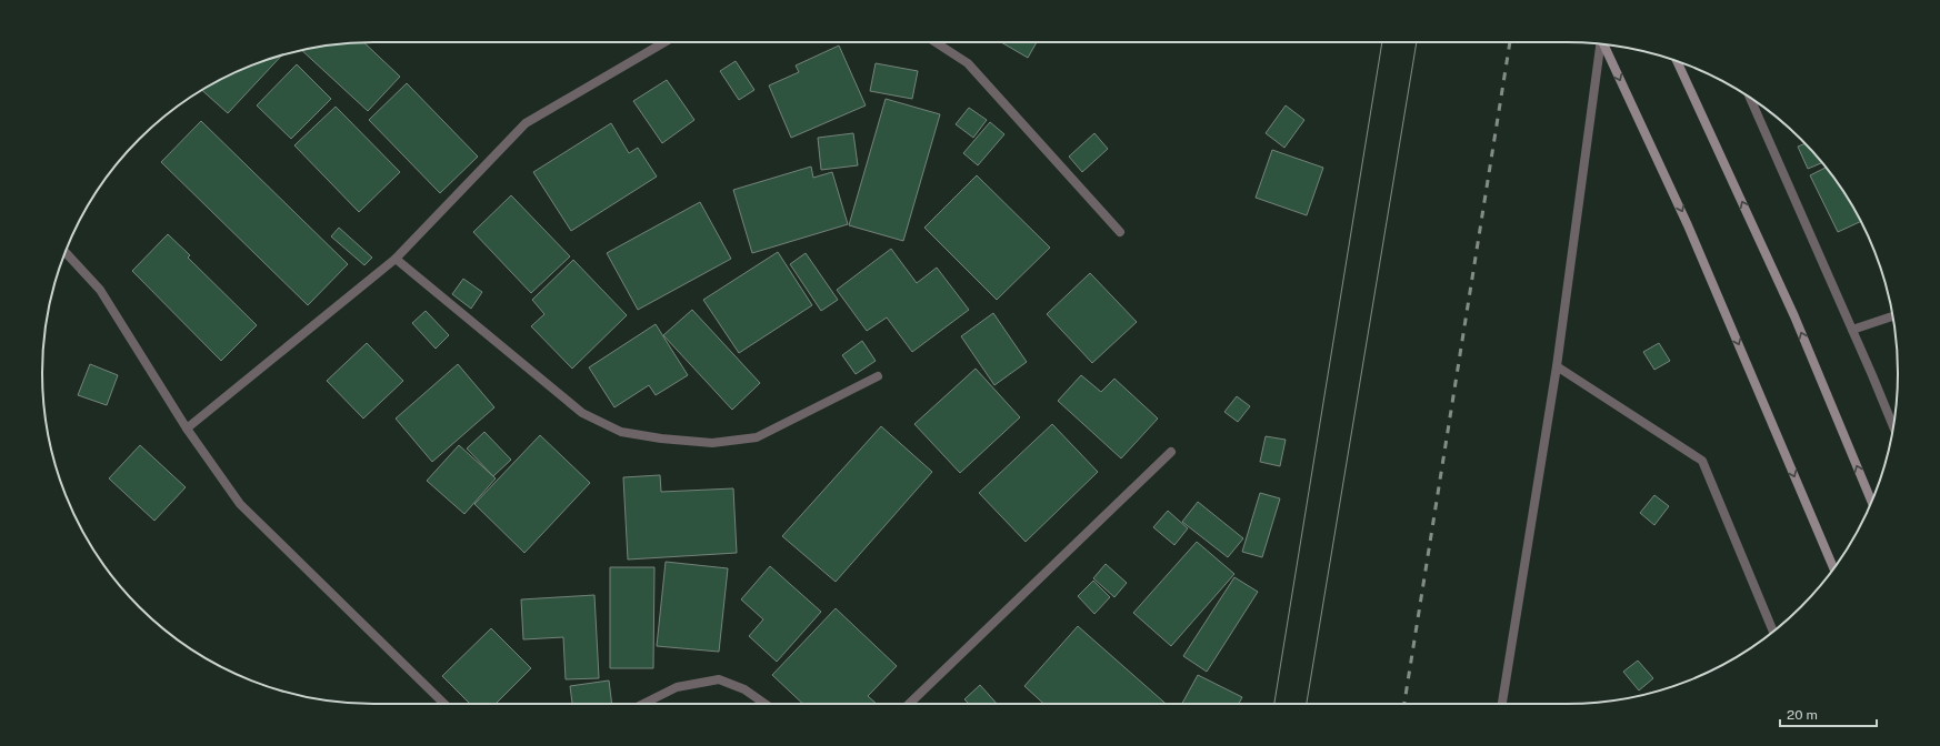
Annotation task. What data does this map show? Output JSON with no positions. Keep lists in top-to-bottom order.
{
  "scale_bar": "20 m"
}
